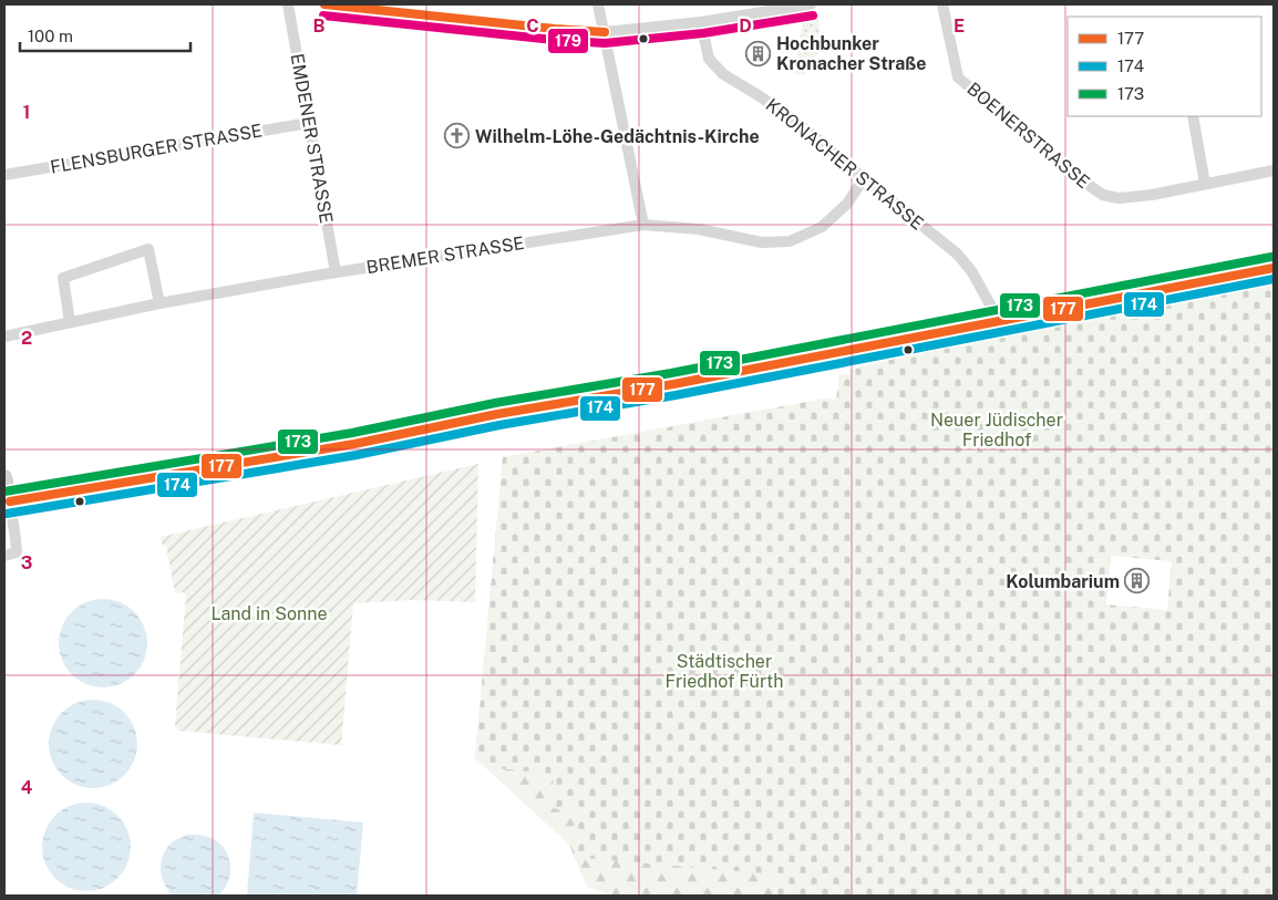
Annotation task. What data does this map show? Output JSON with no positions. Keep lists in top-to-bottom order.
{
  "streets": {
    "street": [
      "BOENERSTRASSE",
      "EMDENER STRASSE",
      "FLENSBURGER STRASSE",
      "KRONACHER STRASSE",
      "BREMER STRASSE"
    ]
  },
  "crossings": [
    ["EMDENER STRASSE", "FLENSBURGER STRASSE"],
    ["EMDENER STRASSE", "BREMER STRASSE"],
    ["KRONACHER STRASSE", "BREMER STRASSE"]
  ],
  "parks": ["Neuer Jüdischer Friedhof", "Land in Sonne", "Städtischer Friedhof Fürth"],
  "places": {
    "building": ["Hochbunker Kronacher Straße", "Kolumbarium"],
    "church": ["Wilhelm-Löhe-Gedächtnis-Kirche"]
  },
  "lines": [
    "transit line 177",
    "transit line 179",
    "transit line 173",
    "transit line 174"
  ],
  "legend": ["177", "174", "173"],
  "scale_bar": "100 m",
  "grid": {
    "columns": [
      "B",
      "C",
      "D",
      "E"
    ],
    "rows": [
      "1",
      "2",
      "3",
      "4"
    ]
  }
}
